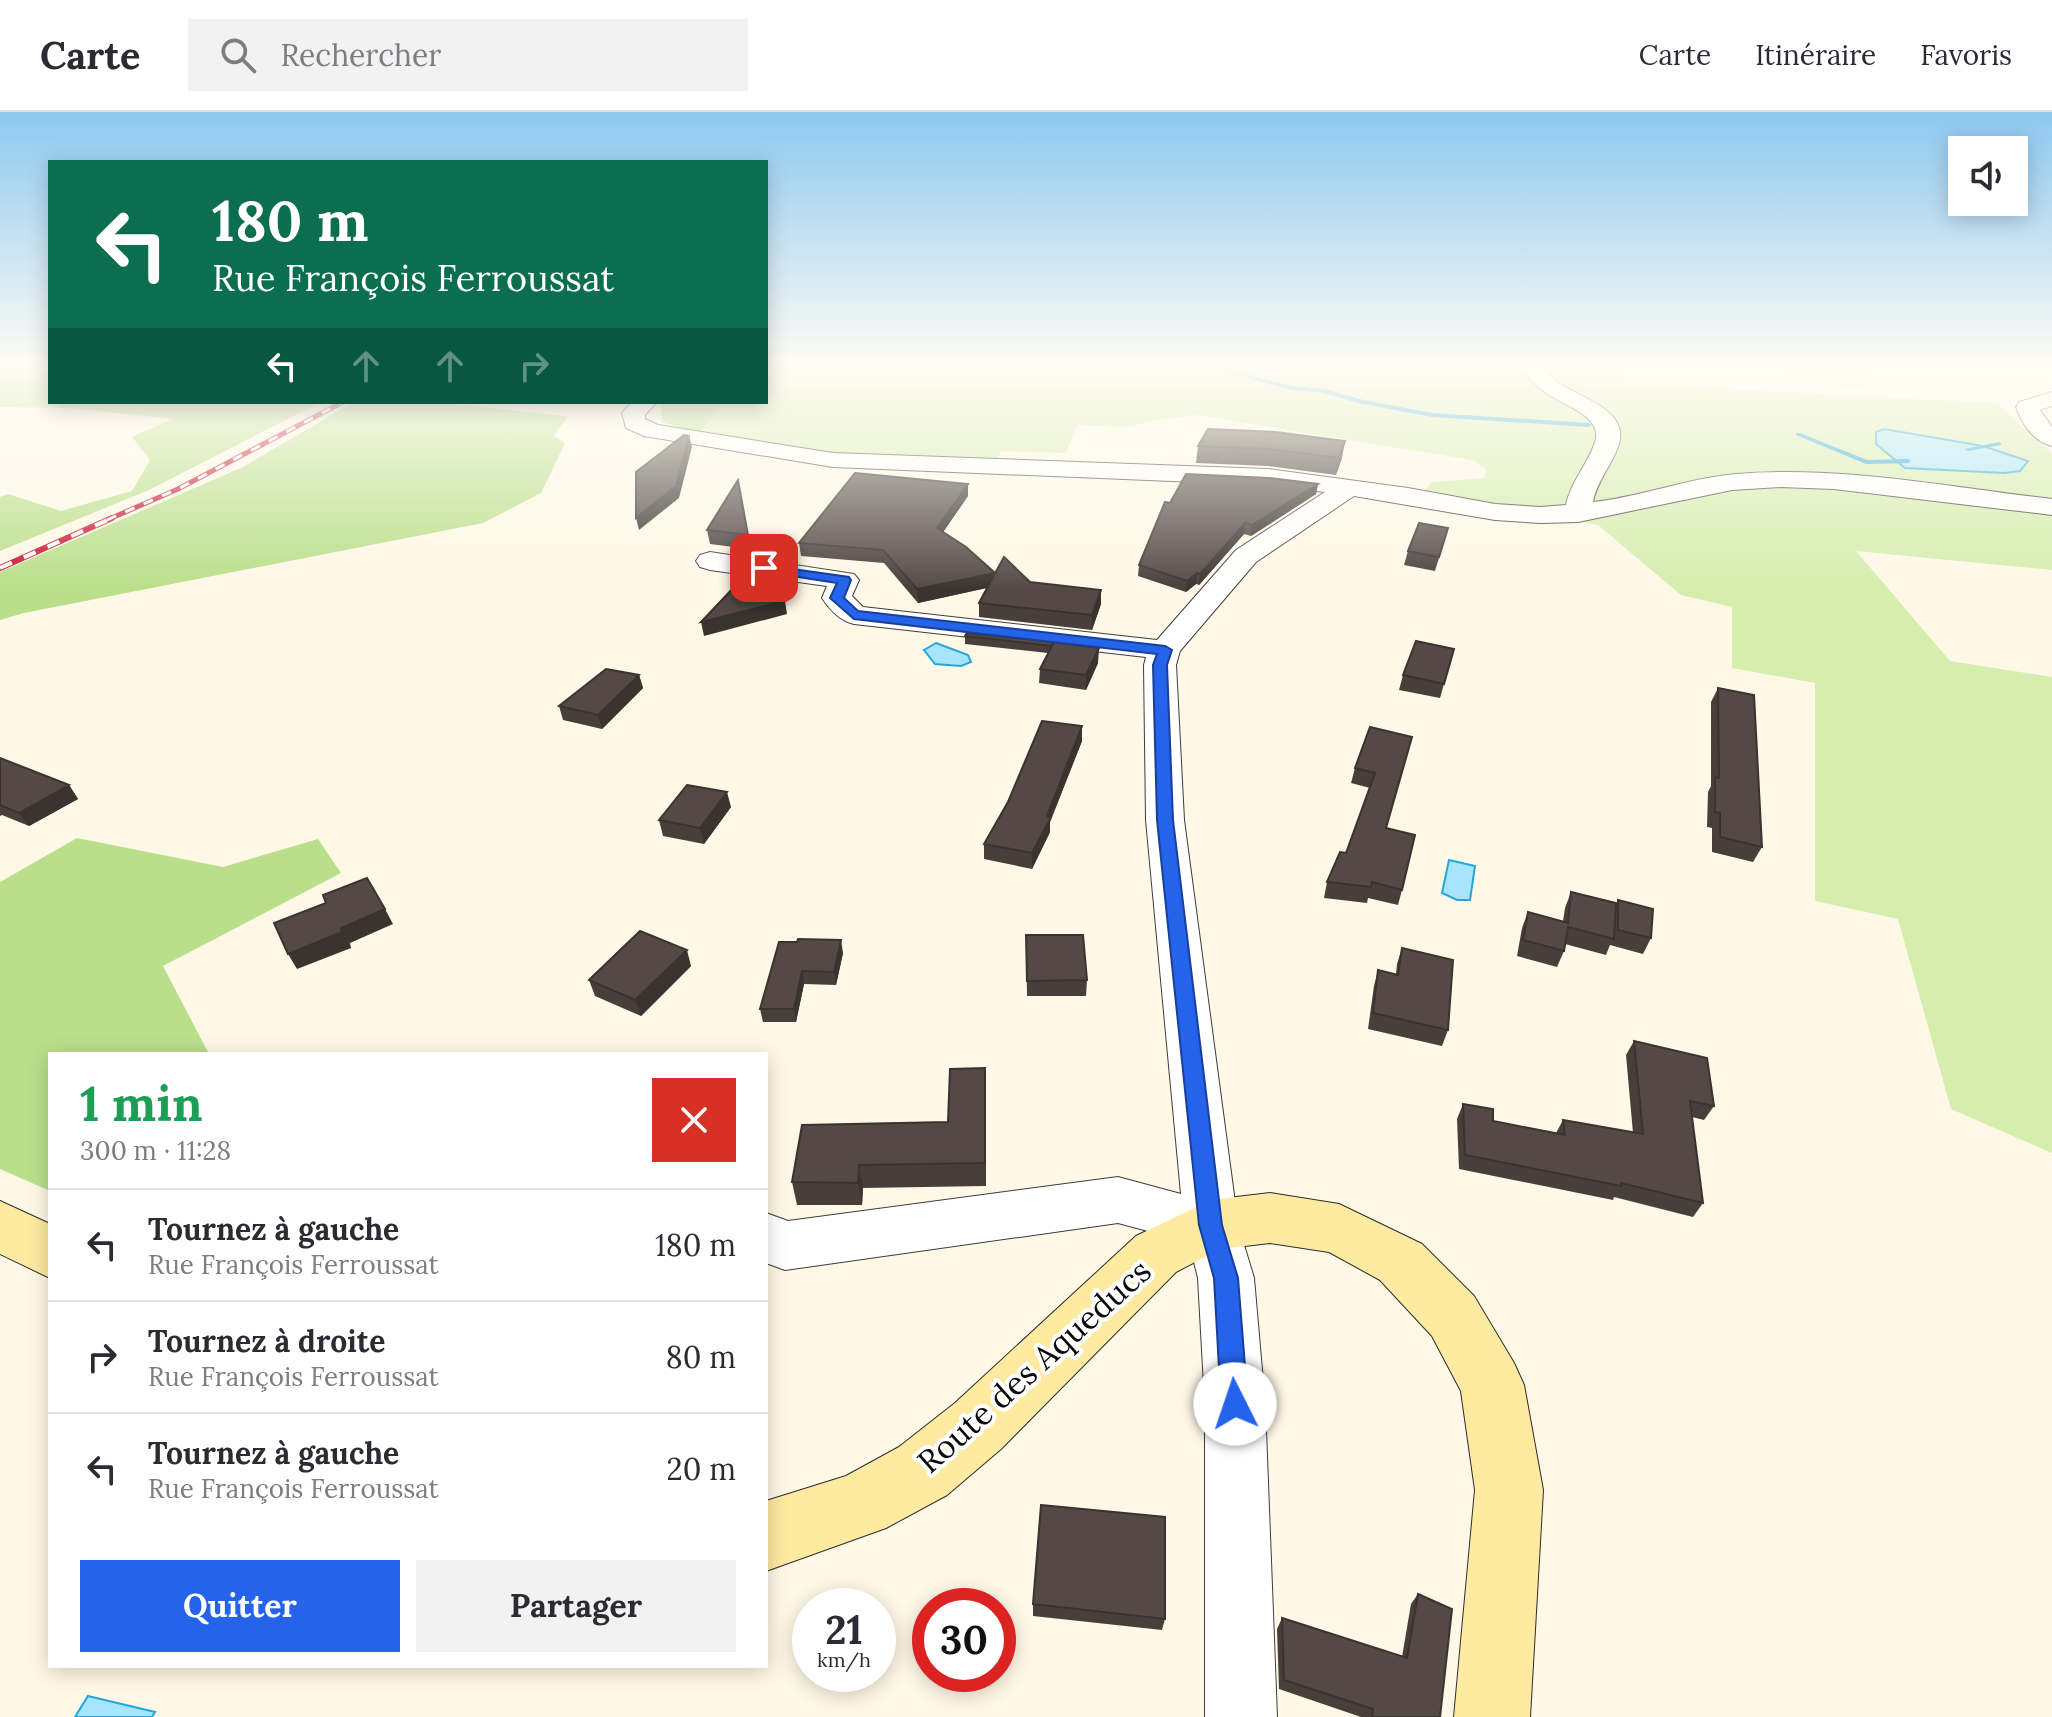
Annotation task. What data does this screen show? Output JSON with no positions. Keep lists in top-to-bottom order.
{
  "streets": {
    "main road": ["Route des Aqueducs"]
  },
  "page": {
    "header": "Carte",
    "search": "Rechercher",
    "nav": ["Carte", "Itinéraire", "Favoris"],
    "turn": ["180 m", "Rue François Ferroussat"],
    "heading": ["1 min", "300 m · 11:28"],
    "list": [
      {
        "name": "Tournez à gauche",
        "note": "Rue François Ferroussat",
        "value": "180 m"
      },
      {
        "name": "Tournez à droite",
        "note": "Rue François Ferroussat",
        "value": "80 m"
      },
      {
        "name": "Tournez à gauche",
        "note": "Rue François Ferroussat",
        "value": "20 m"
      }
    ],
    "buttons": ["Quitter", "Partager"],
    "speed": "21 km/h",
    "limit": "30"
  }
}
